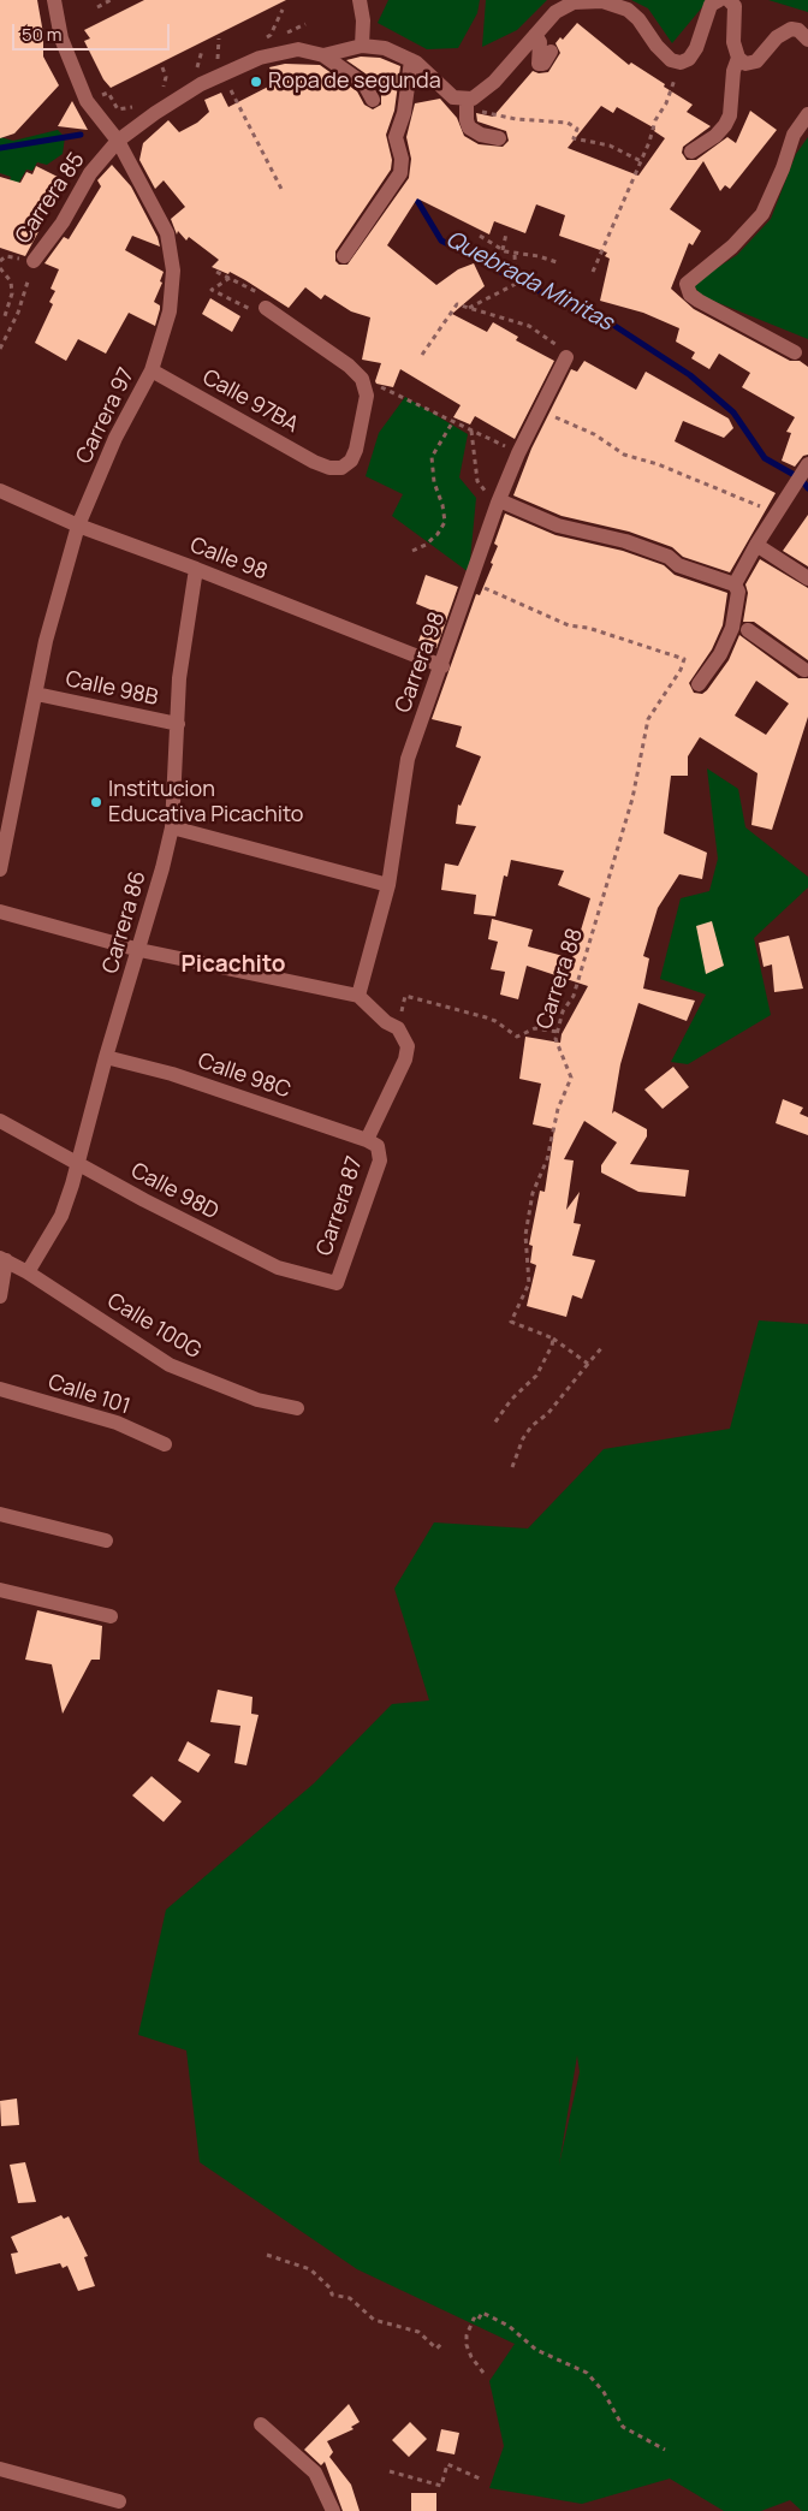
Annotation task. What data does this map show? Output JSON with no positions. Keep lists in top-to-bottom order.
{
  "streets": {
    "street": [
      "Carrera 85",
      "Calle 97BA",
      "Carrera 97",
      "Calle 98",
      "Carrera 98",
      "Calle 98B",
      "Carrera 86",
      "Calle 98C",
      "Calle 98D",
      "Carrera 87",
      "Calle 100G",
      "Calle 101"
    ],
    "path": ["Carrera 88"]
  },
  "crossings": [
    ["Carrera 85", "Carrera 97"],
    ["Calle 97BA", "Carrera 97"],
    ["Carrera 97", "Calle 98"],
    ["Carrera 97", "Calle 98B"],
    ["Calle 98", "Carrera 98"],
    ["Calle 98", "Carrera 86"],
    ["Carrera 98", "Carrera 88"],
    ["Calle 98B", "Carrera 86"],
    ["Carrera 86", "Calle 98C"],
    ["Carrera 86", "Calle 98D"],
    ["Carrera 86", "Calle 100G"],
    ["Calle 98C", "Carrera 87"],
    ["Calle 98D", "Carrera 87"]
  ],
  "districts": ["Picachito"],
  "water": ["Quebrada Minitas"],
  "places": ["Ropa de segunda", "Institucion Educativa Picachito"],
  "scale_bar": "50 m"
}
